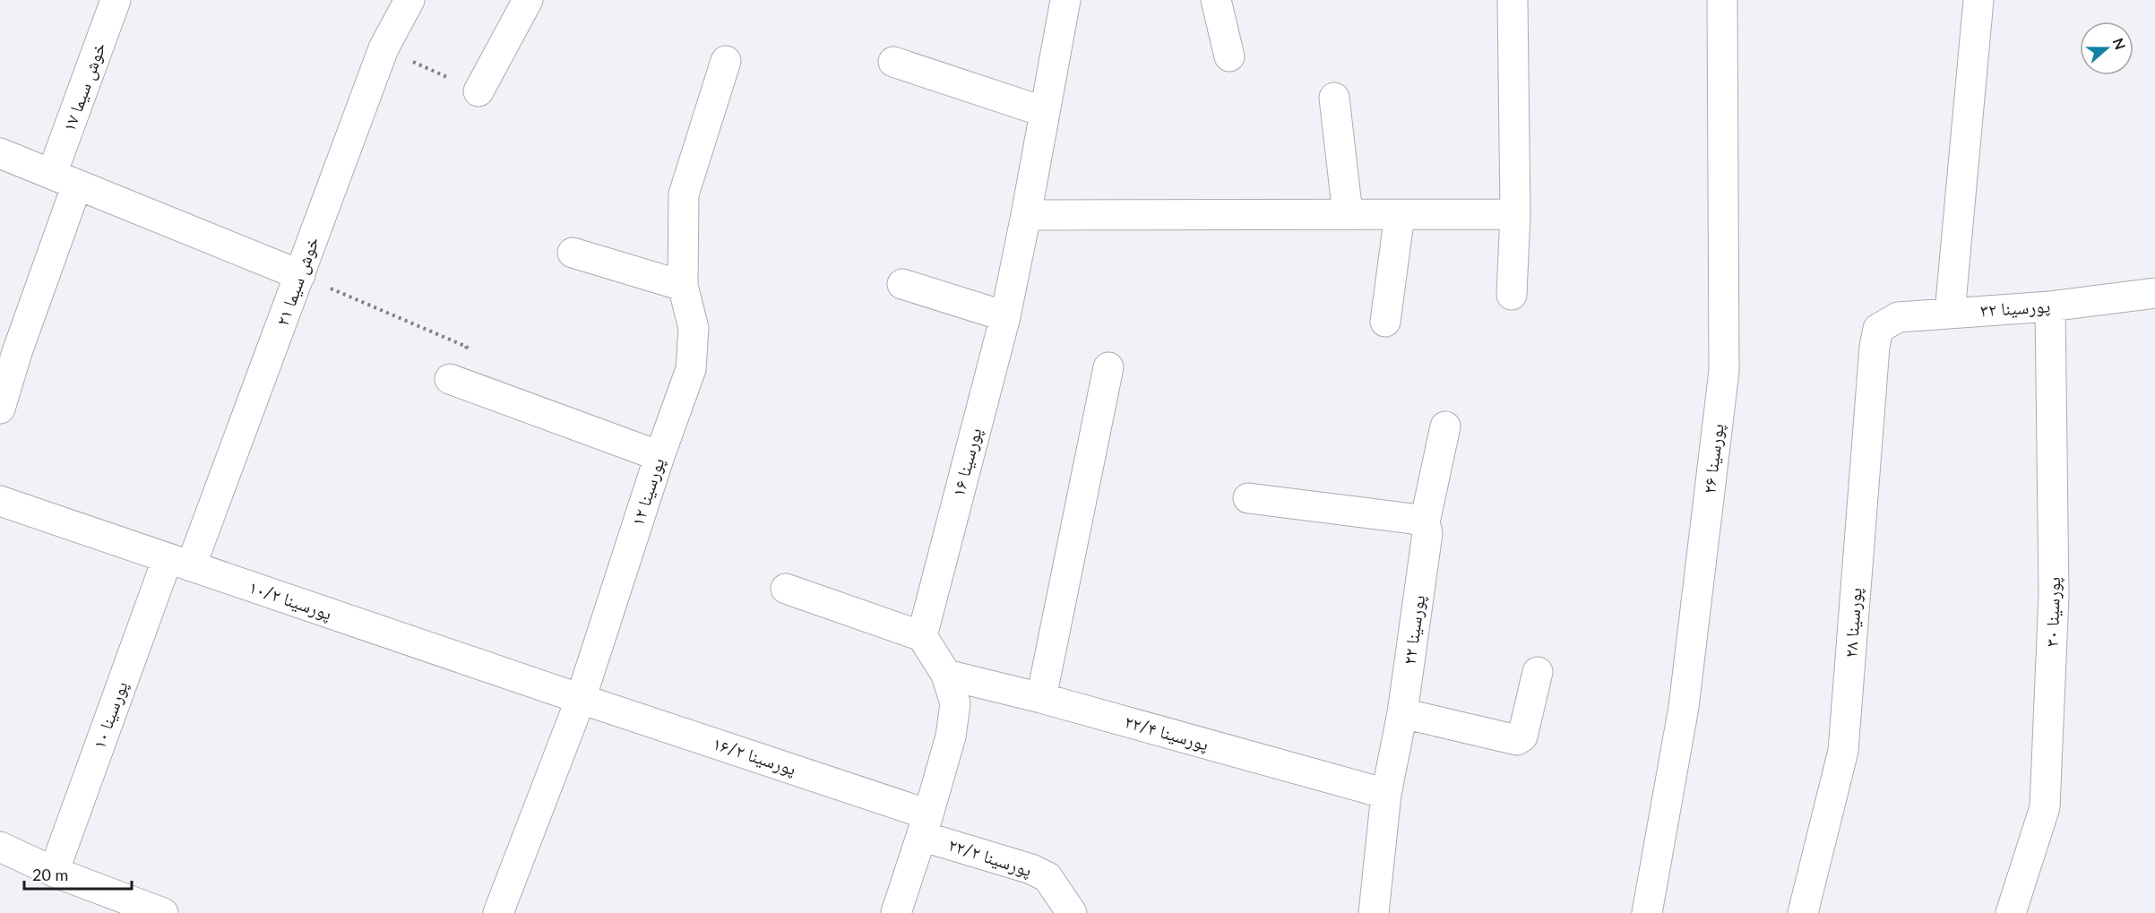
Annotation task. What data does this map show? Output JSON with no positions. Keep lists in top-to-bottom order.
{
  "streets": {
    "street": [
      "خوش سیما ۱۷",
      "خوش سیما ۲۱",
      "پورسینا ۳۲",
      "پورسینا ۲۶",
      "پورسینا ۱۶",
      "پورسینا ۱۲",
      "پورسینا ۱۰/۲",
      "پورسینا ۳۰",
      "پورسینا ۲۸",
      "پورسینا ۲۲",
      "پورسینا ۱۰",
      "پورسینا ۲۲/۴",
      "پورسینا ۱۶/۲",
      "پورسینا ۲۲/۲"
    ]
  },
  "crossings": [
    ["خوش سیما ۲۱", "پورسینا ۱۰/۲"],
    ["خوش سیما ۲۱", "پورسینا ۱۰"],
    ["پورسینا ۳۲", "پورسینا ۳۰"],
    ["پورسینا ۳۲", "پورسینا ۲۸"],
    ["پورسینا ۱۲", "پورسینا ۱۰/۲"],
    ["پورسینا ۱۲", "پورسینا ۱۶/۲"],
    ["پورسینا ۱۰/۲", "پورسینا ۱۰"],
    ["پورسینا ۱۰/۲", "پورسینا ۱۶/۲"],
    ["پورسینا ۲۲", "پورسینا ۲۲/۴"],
    ["پورسینا ۱۶/۲", "پورسینا ۲۲/۲"]
  ],
  "scale_bar": "20 m",
  "north": "right"
}
